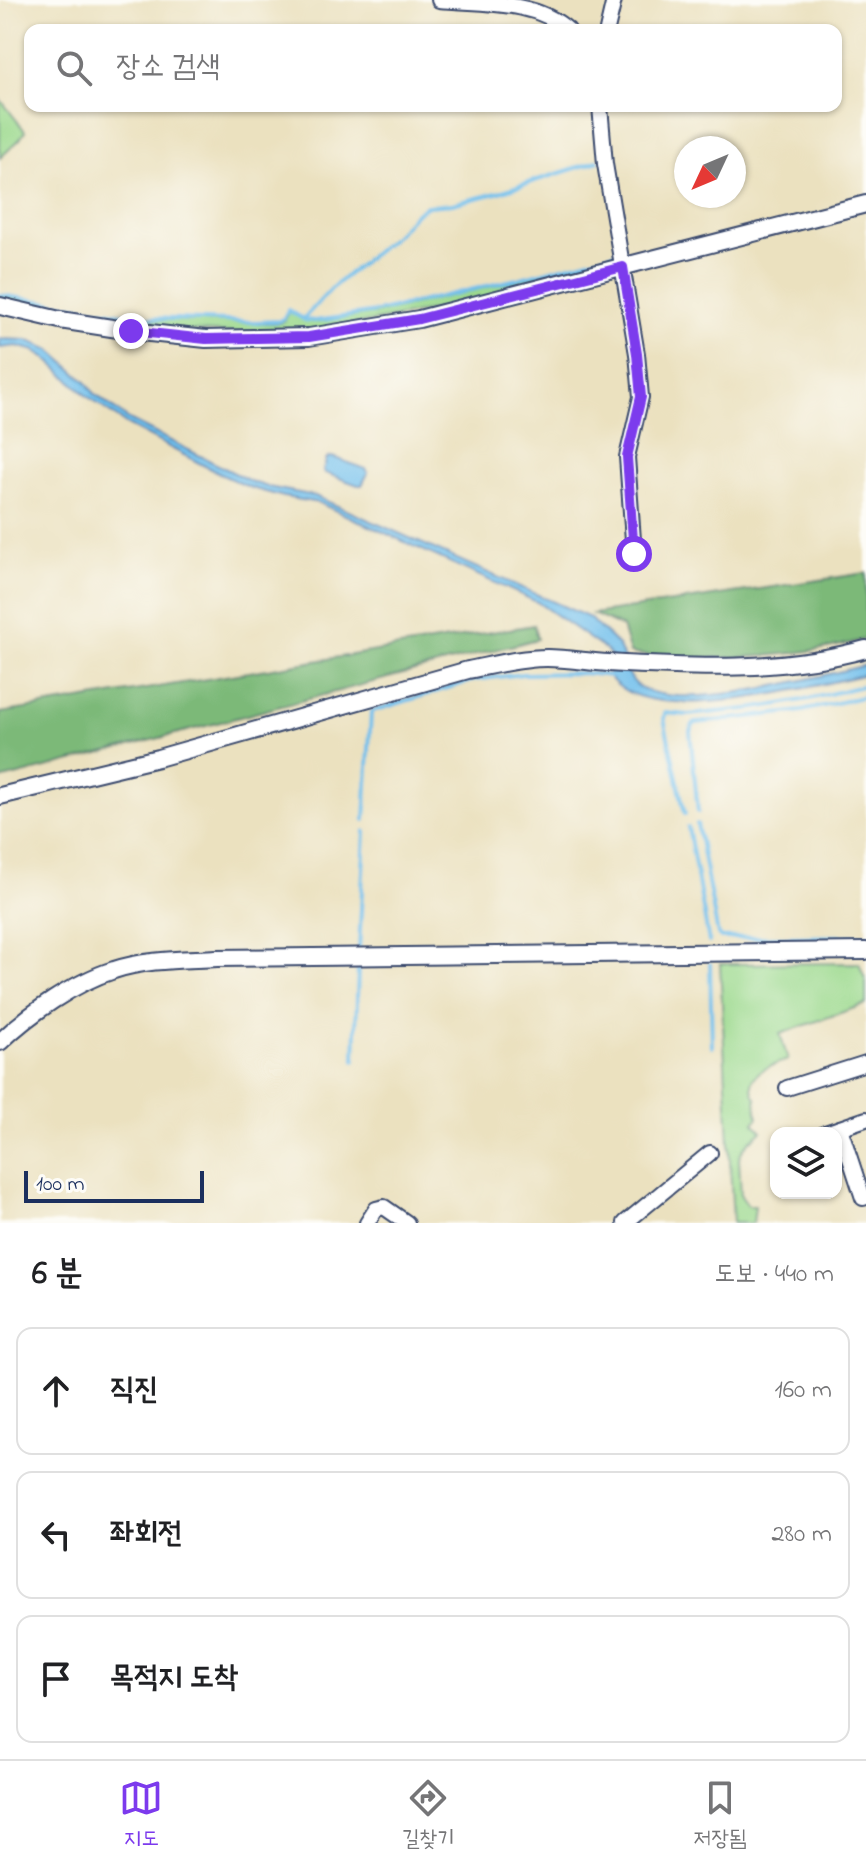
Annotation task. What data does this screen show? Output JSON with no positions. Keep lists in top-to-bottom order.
{
  "scale_bar": "100 m",
  "north": "bottom left",
  "page": {
    "search": "장소 검색",
    "scale": "100 m",
    "heading": ["6 분", "도보 · 440 m"],
    "list": [
      ["직진", "160 m"],
      ["좌회전", "280 m"],
      "목적지 도착"
    ],
    "nav": ["지도", "길찾기", "저장됨"]
  }
}
